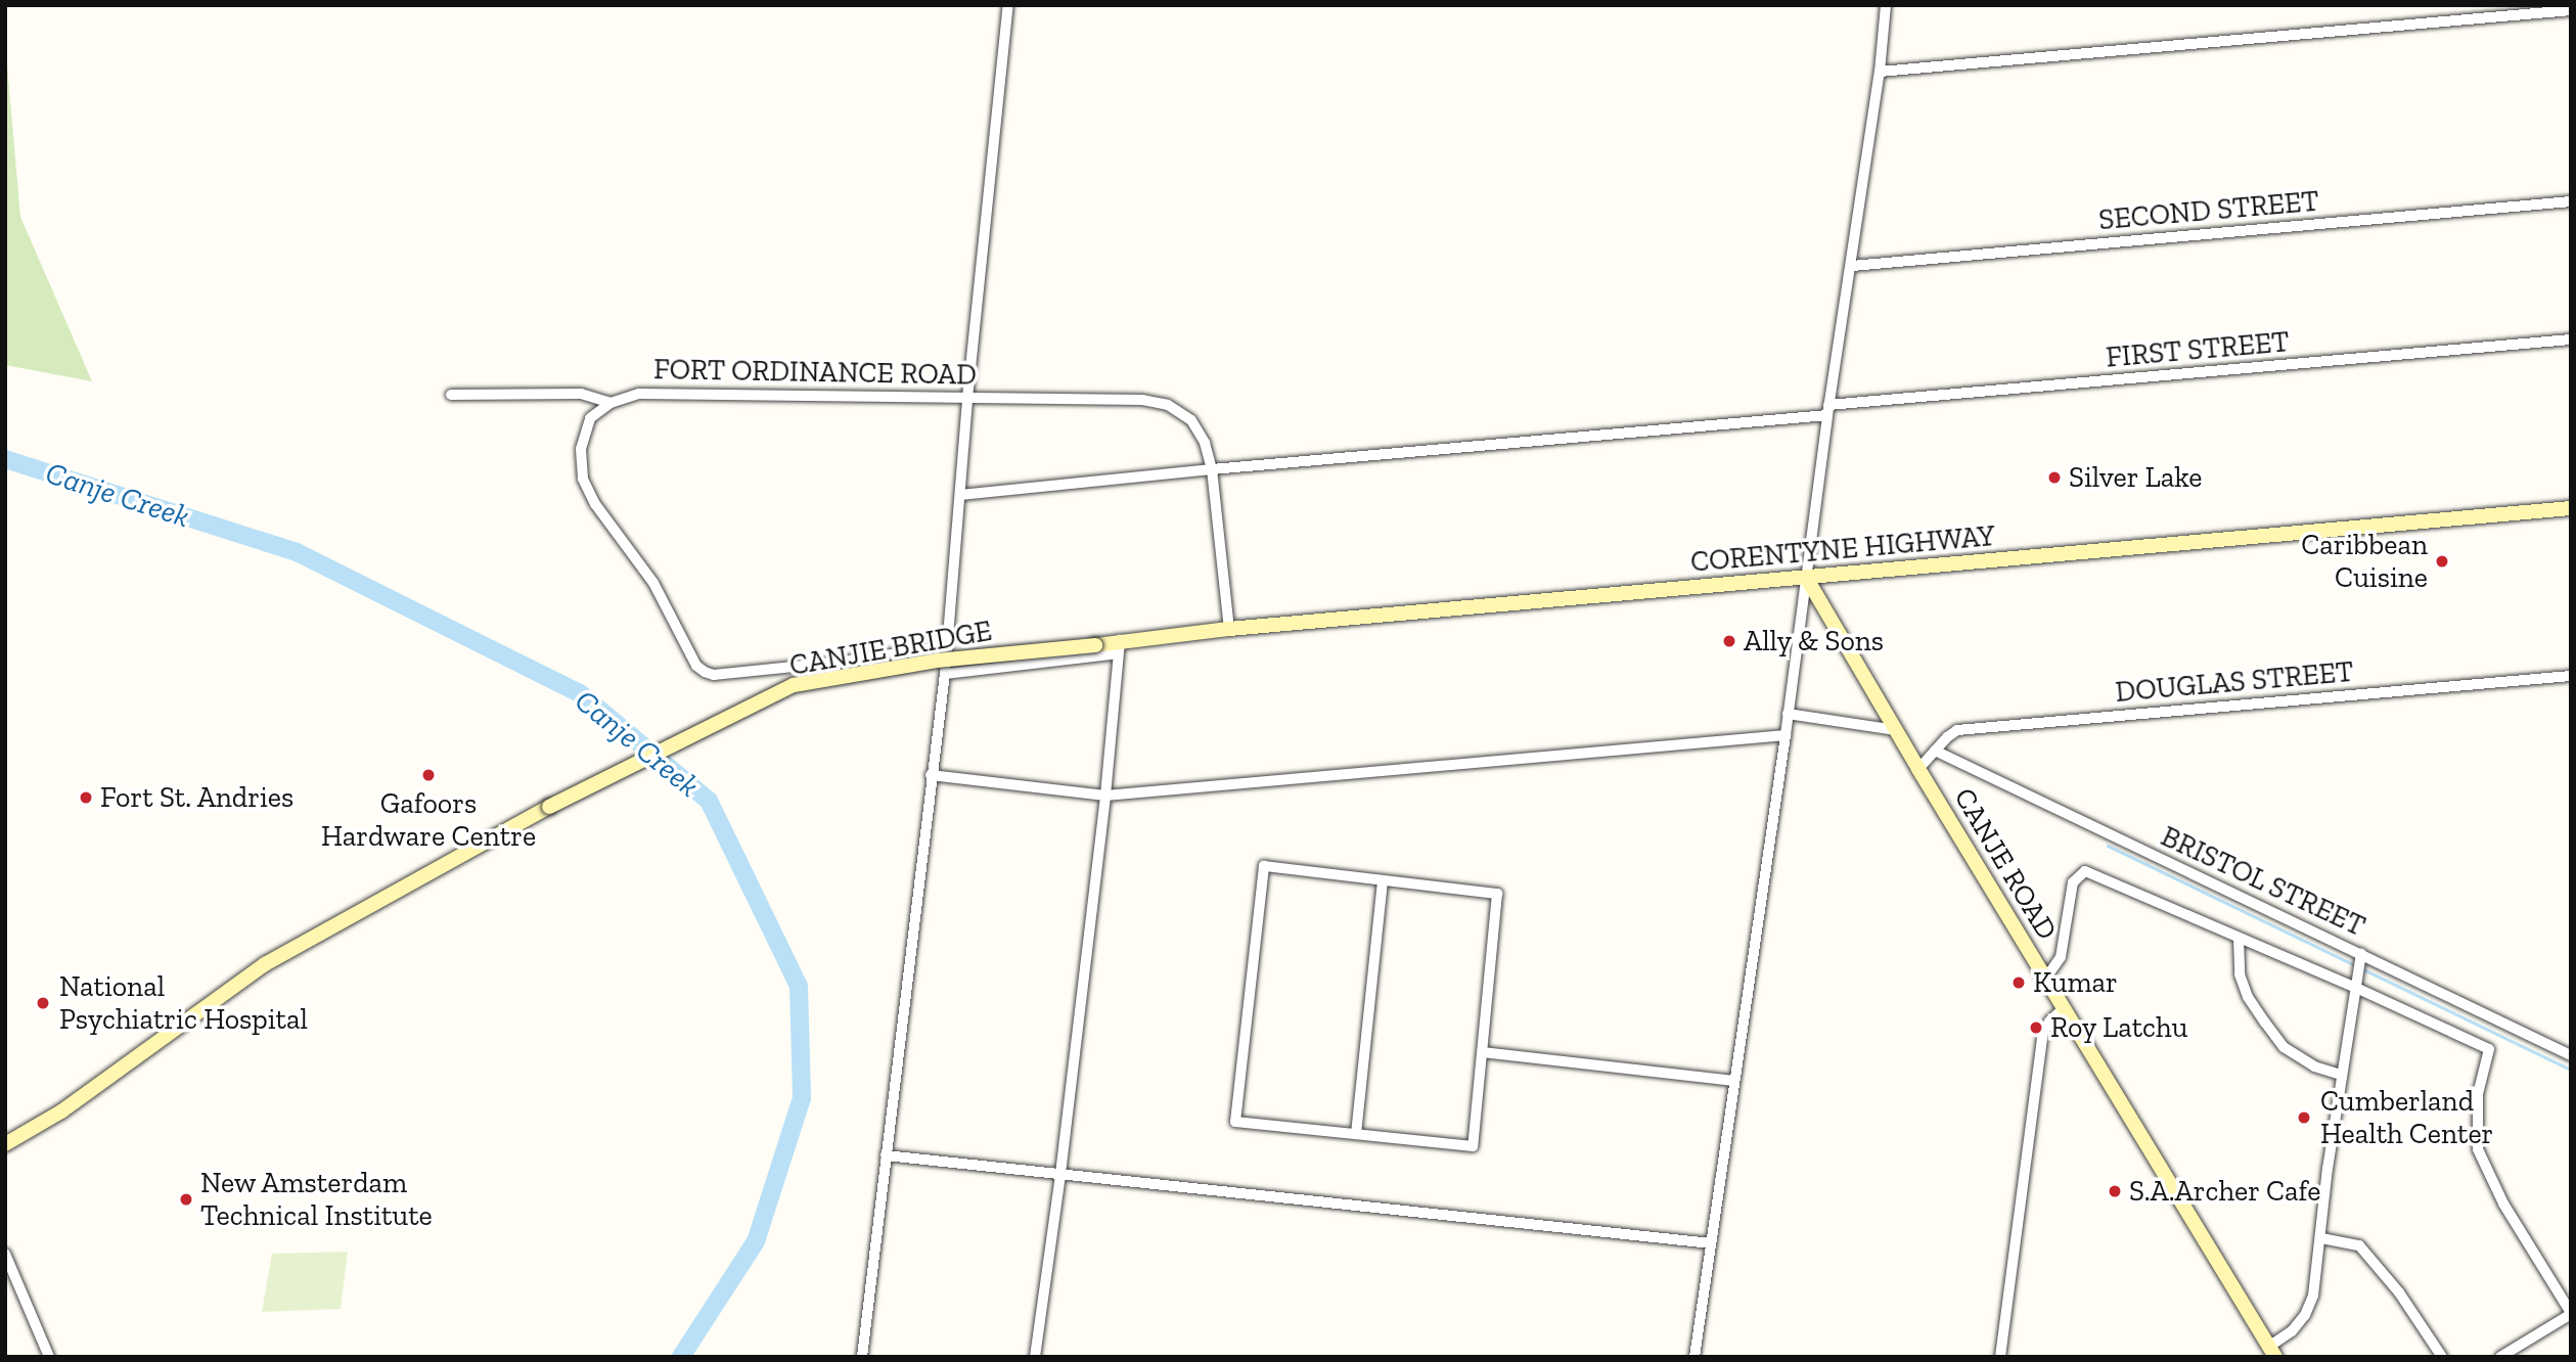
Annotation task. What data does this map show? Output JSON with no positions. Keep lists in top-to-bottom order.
{
  "streets": {
    "main road": ["CORENTYNE HIGHWAY", "CANJIE BRIDGE", "CANJE ROAD"],
    "street": [
      "SECOND STREET",
      "FIRST STREET",
      "FORT ORDINANCE ROAD",
      "DOUGLAS STREET",
      "BRISTOL STREET"
    ]
  },
  "crossings": [
    ["FIRST STREET", "FORT ORDINANCE ROAD"],
    ["FORT ORDINANCE ROAD", "CORENTYNE HIGHWAY"],
    ["CORENTYNE HIGHWAY", "CANJIE BRIDGE"],
    ["CORENTYNE HIGHWAY", "CANJE ROAD"],
    ["DOUGLAS STREET", "CANJE ROAD"],
    ["DOUGLAS STREET", "BRISTOL STREET"]
  ],
  "water": ["Canje Creek"],
  "places": [
    "Silver Lake",
    "Caribbean Cuisine",
    "Ally & Sons",
    "Gafoors Hardware Centre",
    "Fort St. Andries",
    "Kumar",
    "National Psychiatric Hospital",
    "Roy Latchu",
    "Cumberland Health Center",
    "S.A.Archer Cafe",
    "New Amsterdam Technical Institute"
  ]
}
